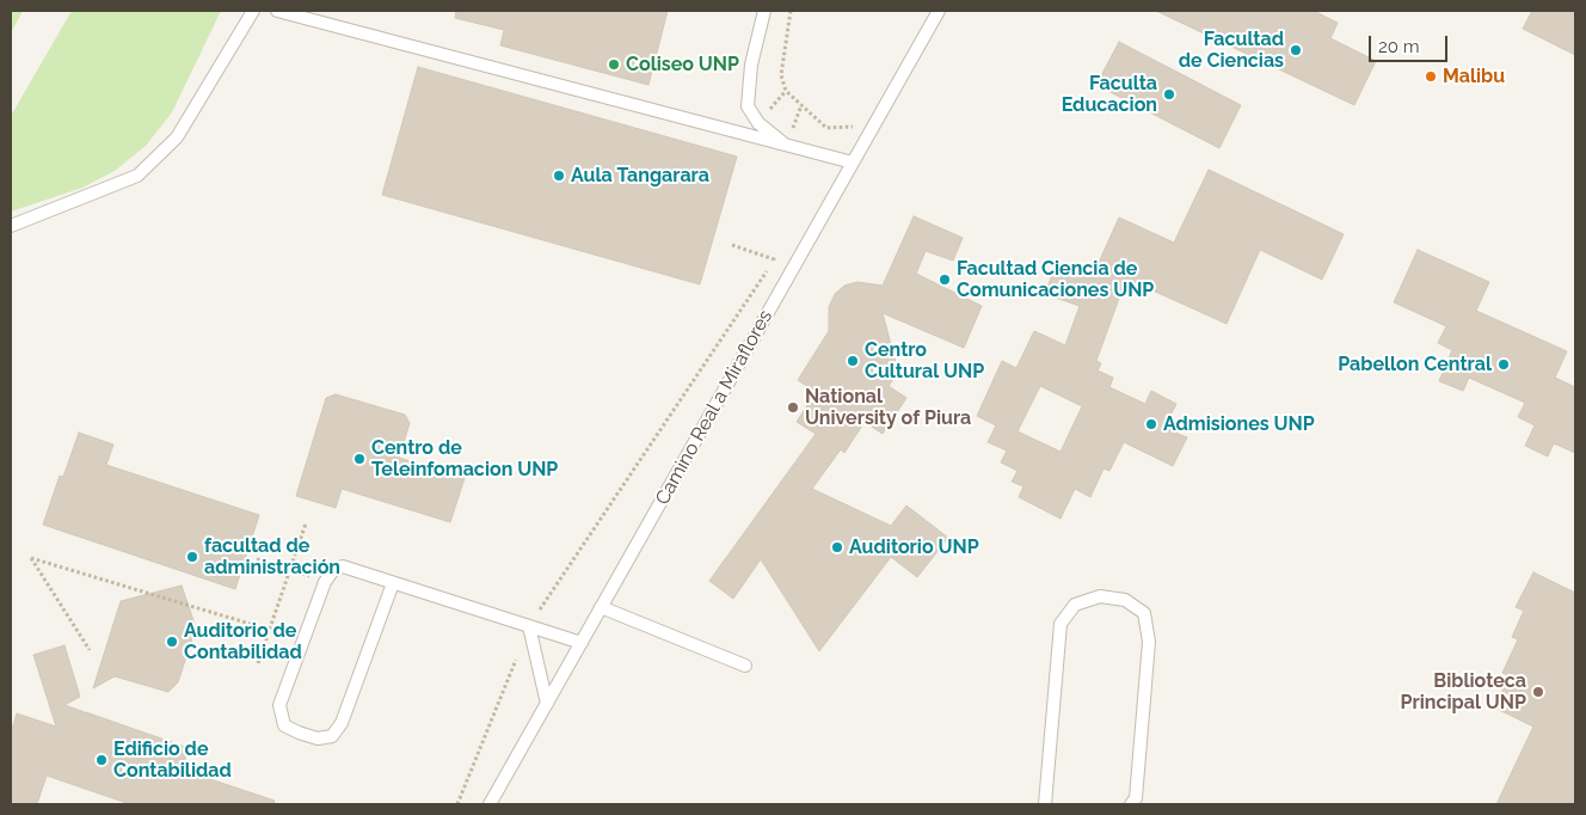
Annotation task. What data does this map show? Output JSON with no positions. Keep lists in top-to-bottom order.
{
  "streets": {
    "lane": ["Camino Real a Miraflores"]
  },
  "places": [
    "Facultad de Ciencias",
    "Coliseo UNP",
    "Malibu",
    "Faculta Educacion",
    "Aula Tangarara",
    "Facultad Ciencia de Comunicaciones UNP",
    "Centro Cultural UNP",
    "Pabellon Central",
    "National University of Piura",
    "Admisiones UNP",
    "Centro de Teleinfomacion UNP",
    "Auditorio UNP",
    "facultad de administración",
    "Auditorio de Contabilidad",
    "Biblioteca Principal UNP",
    "Edificio de Contabilidad"
  ],
  "scale_bar": "20 m"
}
